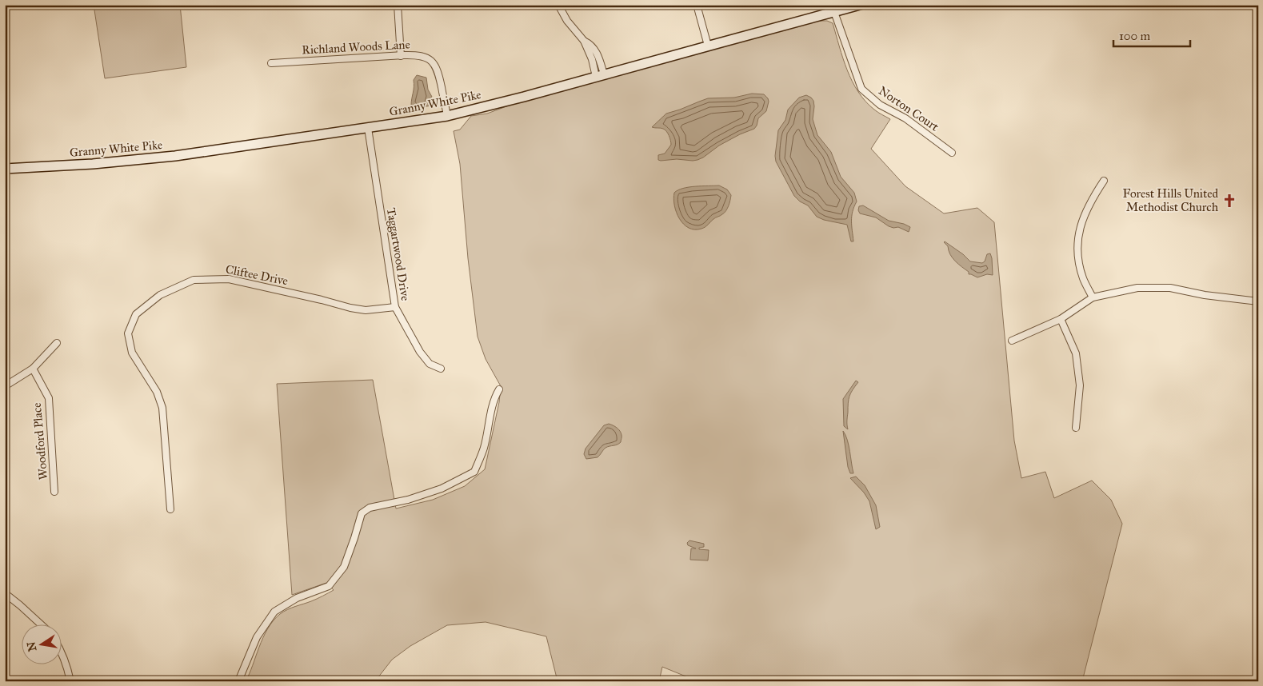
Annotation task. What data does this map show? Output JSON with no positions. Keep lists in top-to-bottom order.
{
  "streets": {
    "main road": ["Granny White Pike"],
    "street": [
      "Richland Woods Lane",
      "Norton Court",
      "Taggartwood Drive",
      "Cliftee Drive",
      "Woodford Place"
    ]
  },
  "crossings": [
    ["Richland Woods Lane", "Granny White Pike"],
    ["Granny White Pike", "Norton Court"],
    ["Granny White Pike", "Taggartwood Drive"],
    ["Taggartwood Drive", "Cliftee Drive"]
  ],
  "places": {
    "church": ["Forest Hills United Methodist Church"]
  },
  "scale_bar": "100 m",
  "north": "left"
}
